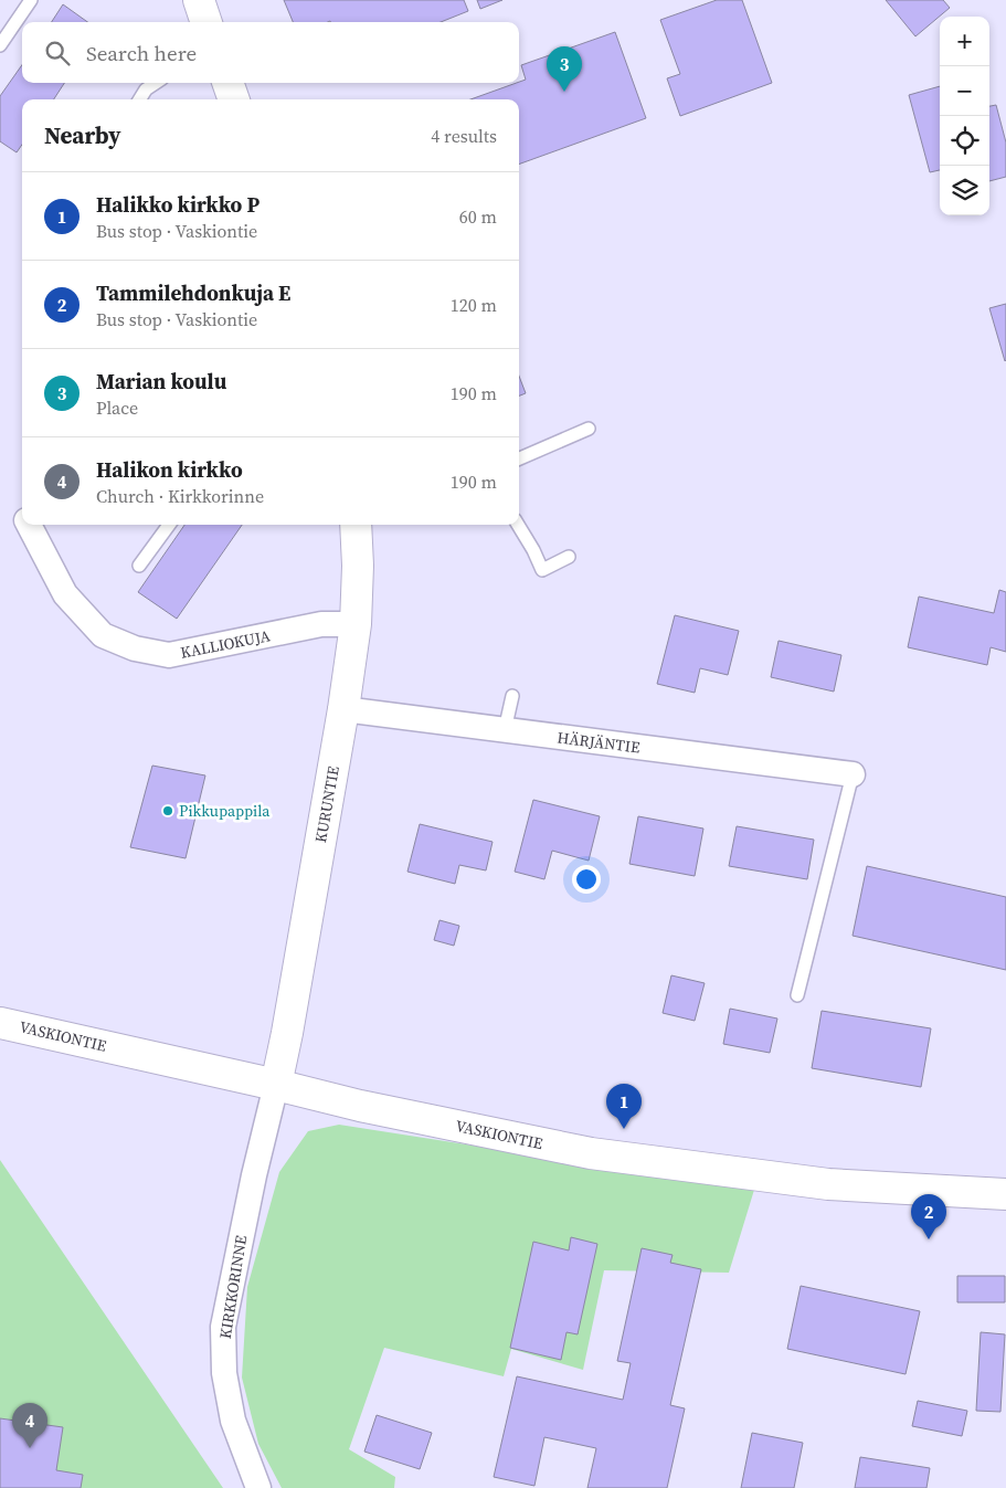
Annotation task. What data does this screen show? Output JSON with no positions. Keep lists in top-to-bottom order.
{
  "streets": {
    "main road": ["KURUNTIE", "VASKIONTIE"],
    "street": ["KALLIOKUJA", "HÄRJÄNTIE", "KIRKKORINNE"]
  },
  "crossings": [
    ["KALLIOKUJA", "KURUNTIE"],
    ["HÄRJÄNTIE", "KURUNTIE"],
    ["KURUNTIE", "VASKIONTIE"],
    ["KURUNTIE", "KIRKKORINNE"],
    ["VASKIONTIE", "KIRKKORINNE"]
  ],
  "places": ["Pikkupappila"],
  "page": {
    "map_buttons": ["+", "−"],
    "search": "Search here",
    "pins": [
      "3",
      "1",
      "2",
      "4"
    ],
    "heading": ["Nearby", "4 results"],
    "list": [
      {
        "mark": "1",
        "name": "Halikko kirkko P",
        "note": "Bus stop · Vaskiontie",
        "value": "60 m"
      },
      {
        "mark": "2",
        "name": "Tammilehdonkuja E",
        "note": "Bus stop · Vaskiontie",
        "value": "120 m"
      },
      {
        "mark": "3",
        "name": "Marian koulu",
        "note": "Place",
        "value": "190 m"
      },
      {
        "mark": "4",
        "name": "Halikon kirkko",
        "note": "Church · Kirkkorinne",
        "value": "190 m"
      }
    ]
  }
}
